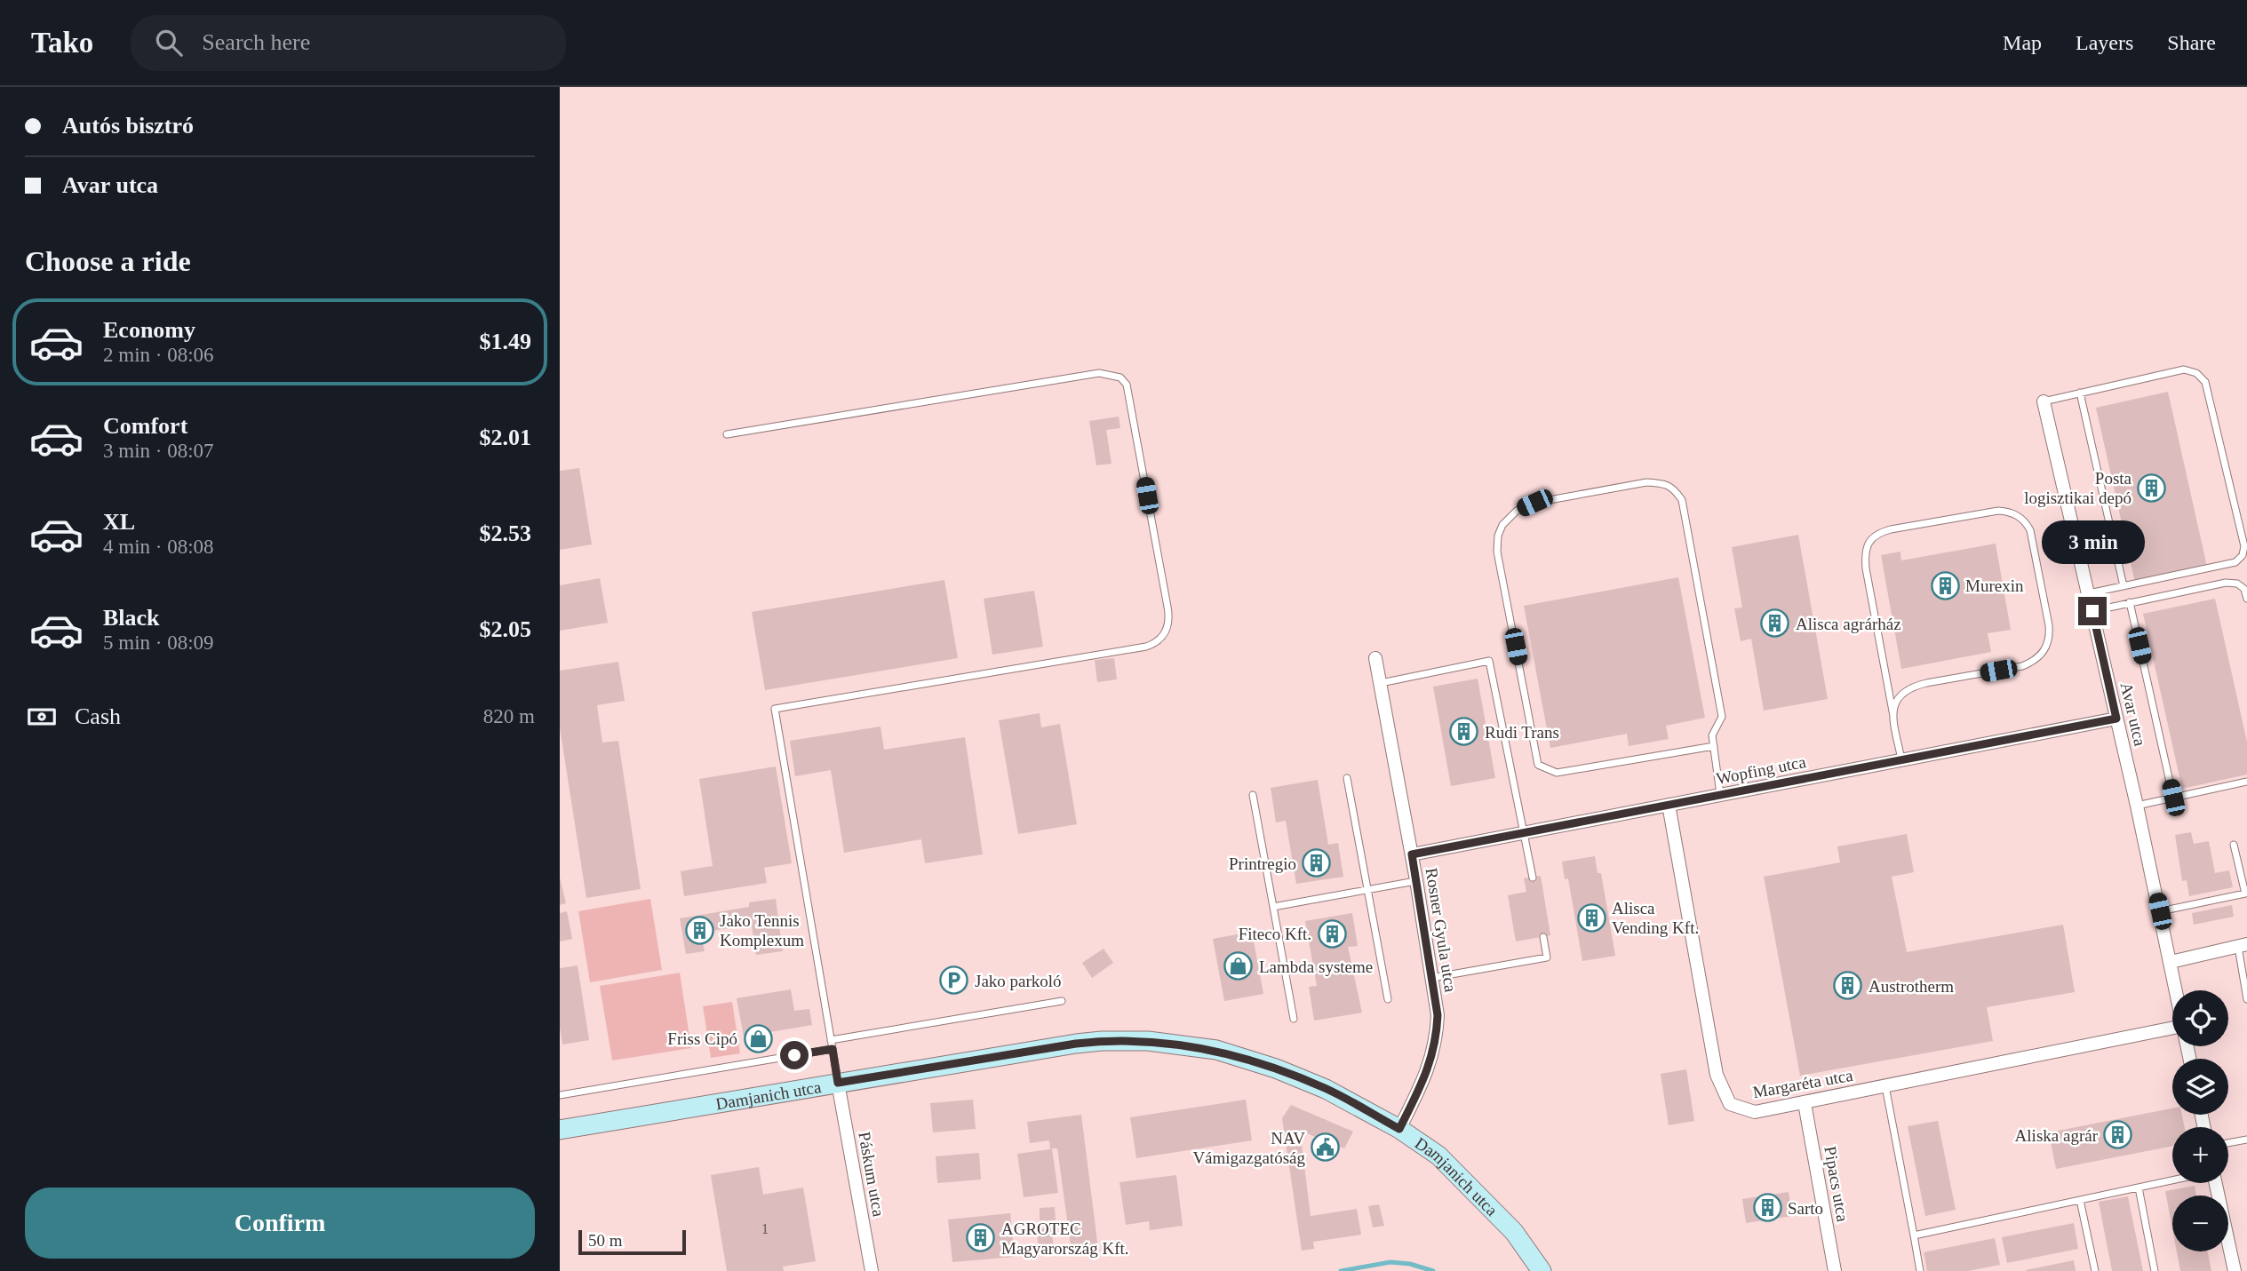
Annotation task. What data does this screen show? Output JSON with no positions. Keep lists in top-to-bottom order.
{
  "streets": {
    "main road": ["Damjanich utca"],
    "street": [
      "Avar utca",
      "Wopfing utca",
      "Rosner Gyula utca",
      "Margaréta utca",
      "Páskum utca",
      "Pipacs utca"
    ]
  },
  "crossings": [
    ["Avar utca", "Wopfing utca"],
    ["Wopfing utca", "Rosner Gyula utca"],
    ["Wopfing utca", "Margaréta utca"],
    ["Rosner Gyula utca", "Damjanich utca"],
    ["Margaréta utca", "Pipacs utca"],
    ["Damjanich utca", "Páskum utca"]
  ],
  "places": {
    "building": [
      "Posta logisztikai depó",
      "Murexin",
      "Alisca agrárház",
      "Rudi Trans",
      "Printregio",
      "Alisca Vending Kft.",
      "Jako Tennis Komplexum",
      "Fiteco Kft.",
      "Austrotherm",
      "Aliska agrár",
      "Sarto",
      "AGROTEC Magyarország Kft."
    ],
    "shop": ["Lambda systeme", "Friss Cipó"],
    "parking": ["Jako parkoló"],
    "public building": ["NAV Vámigazgatóság"]
  },
  "house_numbers": ["1"],
  "scale_bar": "50 m",
  "page": {
    "header": "Tako",
    "search": "Search here",
    "nav": ["Map", "Layers", "Share"],
    "banner": ["Autós bisztró", "Avar utca"],
    "heading": "Choose a ride",
    "list": [
      {
        "name": "Economy",
        "note": "2 min · 08:06",
        "value": "$1.49"
      },
      {
        "name": "Comfort",
        "note": "3 min · 08:07",
        "value": "$2.01"
      },
      {
        "name": "XL",
        "note": "4 min · 08:08",
        "value": "$2.53"
      },
      {
        "name": "Black",
        "note": "5 min · 08:09",
        "value": "$2.05"
      }
    ],
    "bubble": "3 min",
    "pay": ["Cash", "820 m"],
    "map_buttons": ["+", "−"],
    "buttons": "Confirm",
    "scale": "50 m"
  }
}
